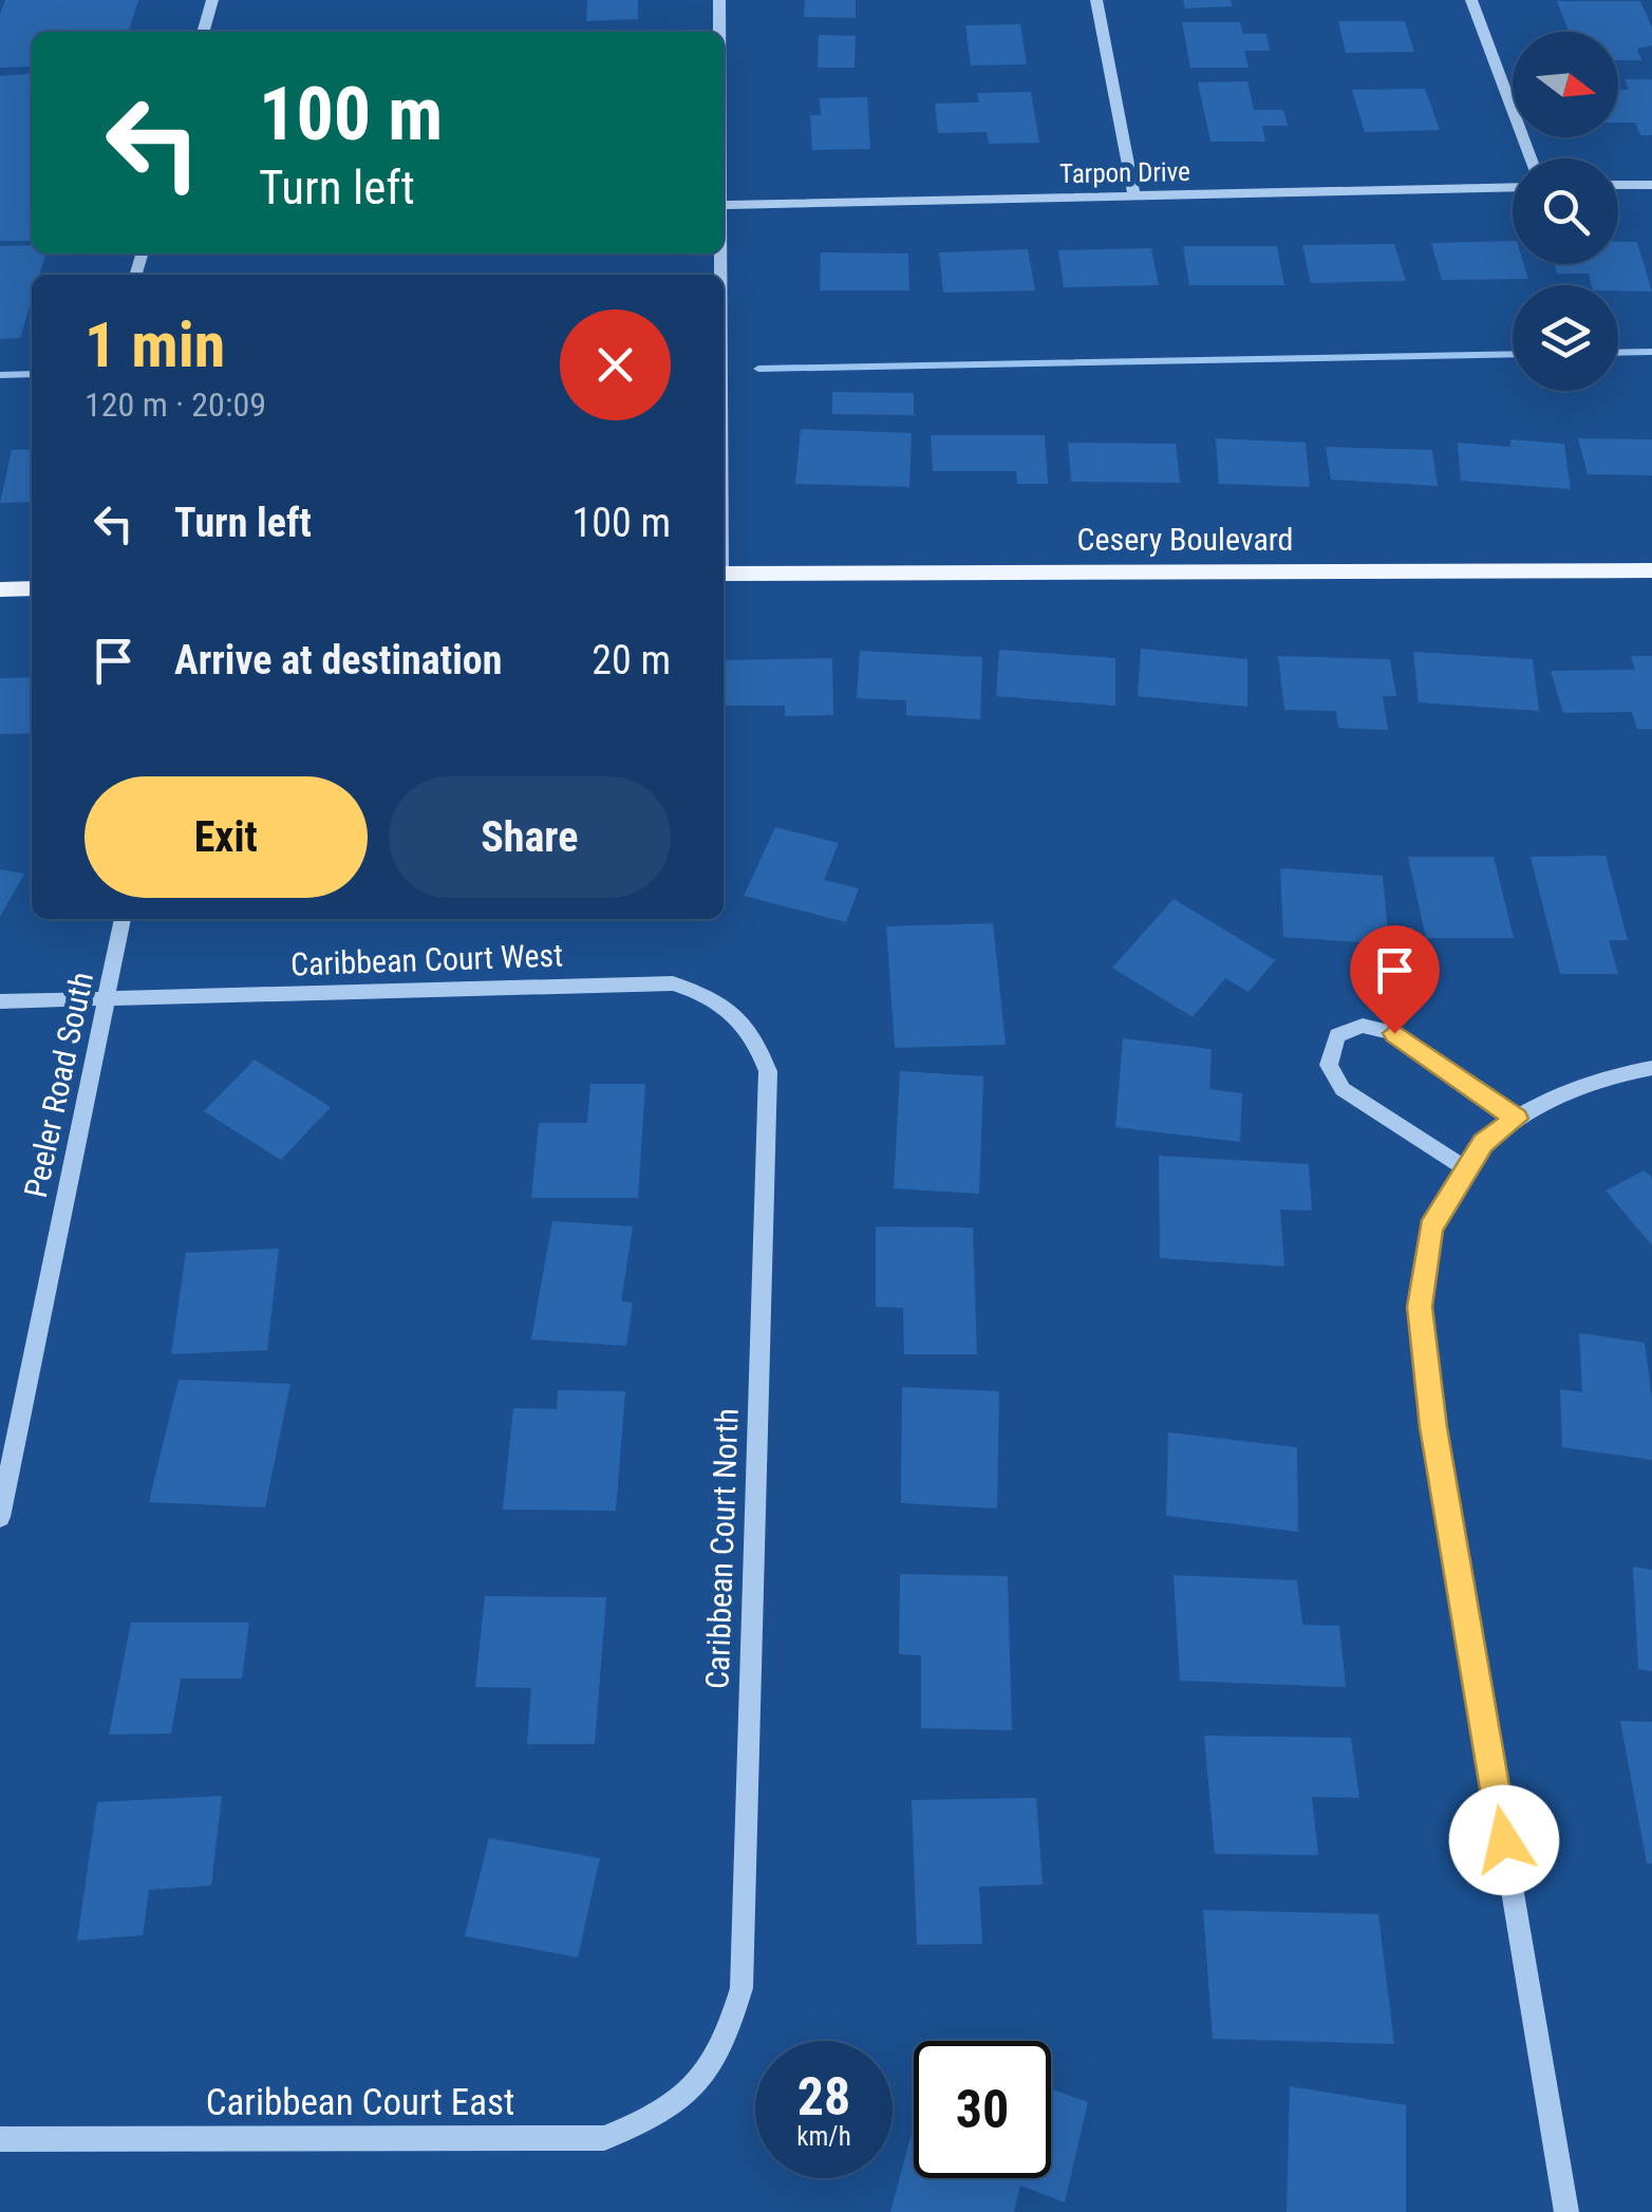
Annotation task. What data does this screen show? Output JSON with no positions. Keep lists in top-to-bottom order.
{
  "streets": {
    "main road": ["Cesery Boulevard"],
    "street": [
      "Tarpon Drive",
      "Caribbean Court West",
      "Peeler Road South",
      "Caribbean Court North",
      "Caribbean Court East"
    ]
  },
  "crossings": [
    ["Caribbean Court West", "Peeler Road South"],
    ["Caribbean Court West", "Caribbean Court North"],
    ["Caribbean Court North", "Caribbean Court East"]
  ],
  "north": "right",
  "page": {
    "turn": ["100 m", "Turn left"],
    "heading": ["1 min", "120 m · 20:09"],
    "list": [
      {
        "name": "Turn left",
        "value": "100 m"
      },
      {
        "name": "Arrive at destination",
        "value": "20 m"
      }
    ],
    "buttons": ["Exit", "Share"],
    "speed": "28 km/h",
    "limit": "30"
  }
}
